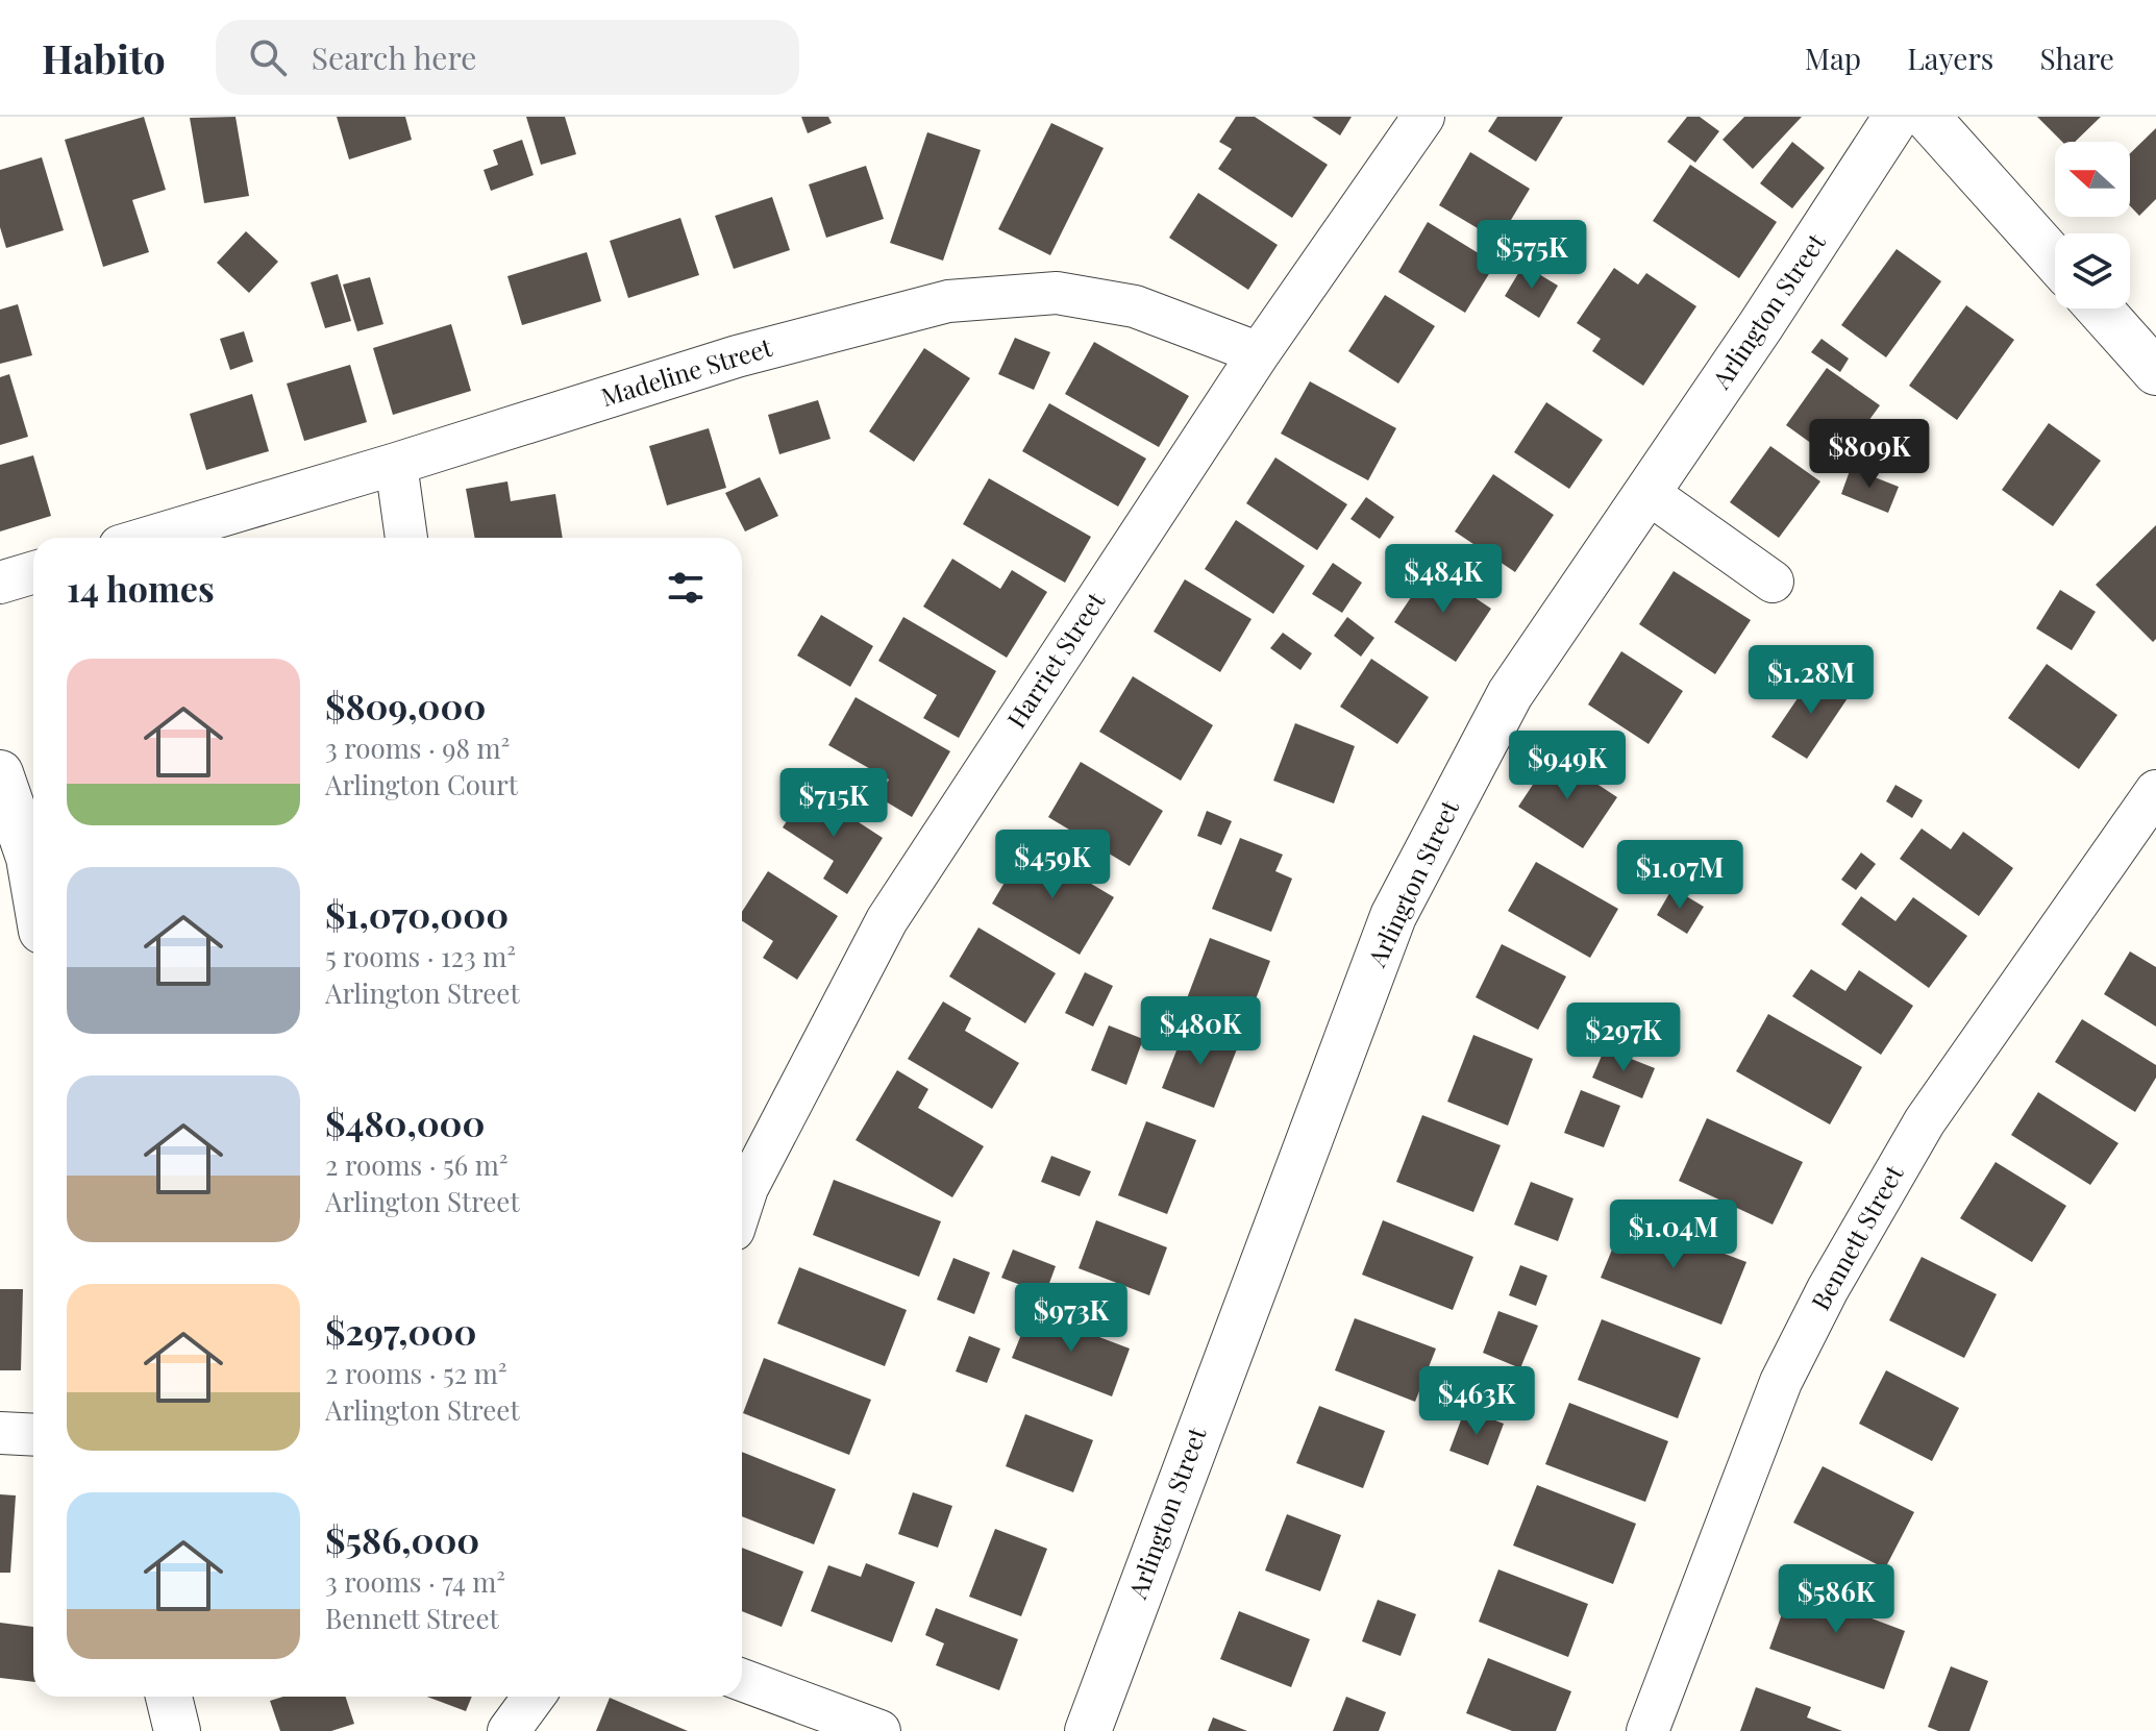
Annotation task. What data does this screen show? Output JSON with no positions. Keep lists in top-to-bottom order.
{
  "streets": {
    "street": [
      "Arlington Street",
      "Madeline Street",
      "Harriet Street",
      "Bennett Street"
    ]
  },
  "crossings": [
    ["Madeline Street", "Harriet Street"]
  ],
  "north": "left",
  "page": {
    "header": "Habito",
    "search": "Search here",
    "nav": ["Map", "Layers", "Share"],
    "price": [
      "$575K",
      "$809K",
      "$484K",
      "$1.28M",
      "$949K",
      "$715K",
      "$459K",
      "$1.07M",
      "$480K",
      "$297K",
      "$1.04M",
      "$973K",
      "$463K",
      "$586K"
    ],
    "heading": "14 homes",
    "list": [
      {
        "name": "$809,000",
        "note": "3 rooms · 98 m² · Arlington Court"
      },
      {
        "name": "$1,070,000",
        "note": "5 rooms · 123 m² · Arlington Street"
      },
      {
        "name": "$480,000",
        "note": "2 rooms · 56 m² · Arlington Street"
      },
      {
        "name": "$297,000",
        "note": "2 rooms · 52 m² · Arlington Street"
      },
      {
        "name": "$586,000",
        "note": "3 rooms · 74 m² · Bennett Street"
      }
    ]
  }
}
